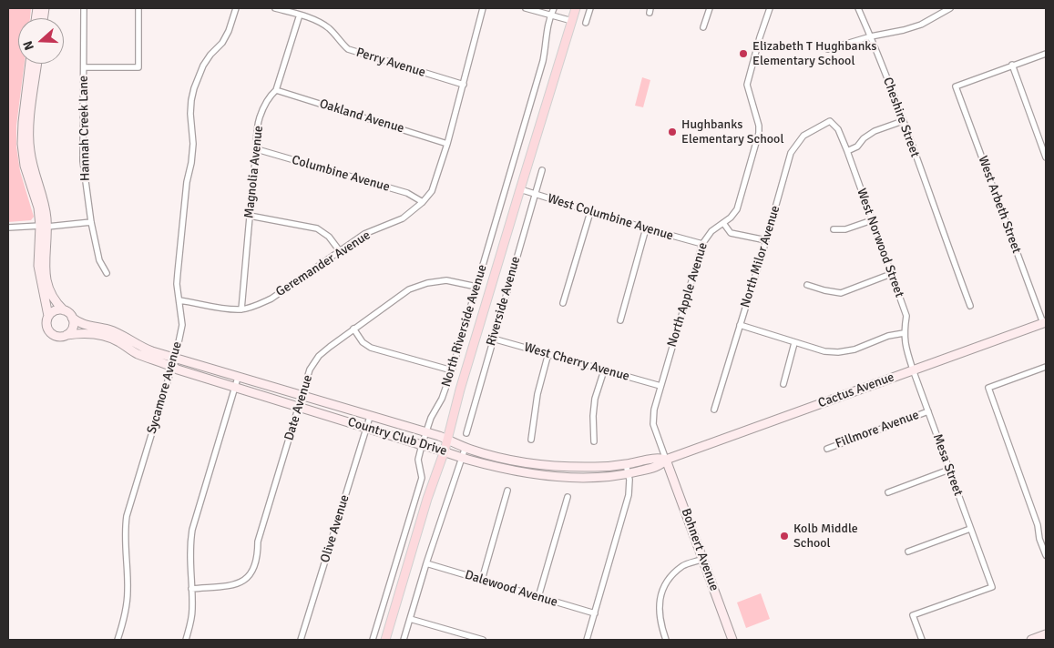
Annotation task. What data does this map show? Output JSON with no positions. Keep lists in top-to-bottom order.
{
  "streets": {
    "main road": ["North Riverside Avenue"],
    "street": [
      "Perry Avenue",
      "Oakland Avenue",
      "Cheshire Street",
      "Hannah Creek Lane",
      "Magnolia Avenue",
      "Columbine Avenue",
      "West Arbeth Street",
      "West Columbine Avenue",
      "West Norwood Street",
      "North Milor Avenue",
      "Geremander Avenue",
      "North Apple Avenue",
      "Riverside Avenue",
      "West Cherry Avenue",
      "Sycamore Avenue",
      "Cactus Avenue",
      "Date Avenue",
      "Fillmore Avenue",
      "Country Club Drive",
      "Mesa Street",
      "Olive Avenue",
      "Bohnert Avenue",
      "Dalewood Avenue"
    ]
  },
  "crossings": [
    ["Perry Avenue", "Magnolia Avenue"],
    ["Perry Avenue", "Geremander Avenue"],
    ["Oakland Avenue", "Magnolia Avenue"],
    ["Oakland Avenue", "Geremander Avenue"],
    ["Magnolia Avenue", "Columbine Avenue"],
    ["Magnolia Avenue", "Geremander Avenue"],
    ["Columbine Avenue", "Geremander Avenue"],
    ["West Arbeth Street", "Cactus Avenue"],
    ["West Columbine Avenue", "North Apple Avenue"],
    ["West Columbine Avenue", "Riverside Avenue"],
    ["West Columbine Avenue", "North Riverside Avenue"],
    ["West Norwood Street", "North Milor Avenue"],
    ["West Norwood Street", "Cactus Avenue"],
    ["West Norwood Street", "Mesa Street"],
    ["Geremander Avenue", "Sycamore Avenue"],
    ["North Apple Avenue", "West Cherry Avenue"],
    ["North Apple Avenue", "Cactus Avenue"],
    ["North Apple Avenue", "Country Club Drive"],
    ["North Apple Avenue", "Bohnert Avenue"],
    ["Riverside Avenue", "West Cherry Avenue"],
    ["North Riverside Avenue", "Date Avenue"],
    ["North Riverside Avenue", "Country Club Drive"],
    ["Sycamore Avenue", "Country Club Drive"],
    ["Cactus Avenue", "Country Club Drive"],
    ["Cactus Avenue", "Mesa Street"],
    ["Cactus Avenue", "Bohnert Avenue"],
    ["Date Avenue", "Country Club Drive"],
    ["Fillmore Avenue", "Mesa Street"],
    ["Country Club Drive", "Olive Avenue"],
    ["Country Club Drive", "Bohnert Avenue"]
  ],
  "places": ["Elizabeth T Hughbanks Elementary School", "Hughbanks Elementary School", "Kolb Middle School"],
  "north": "left"
}
